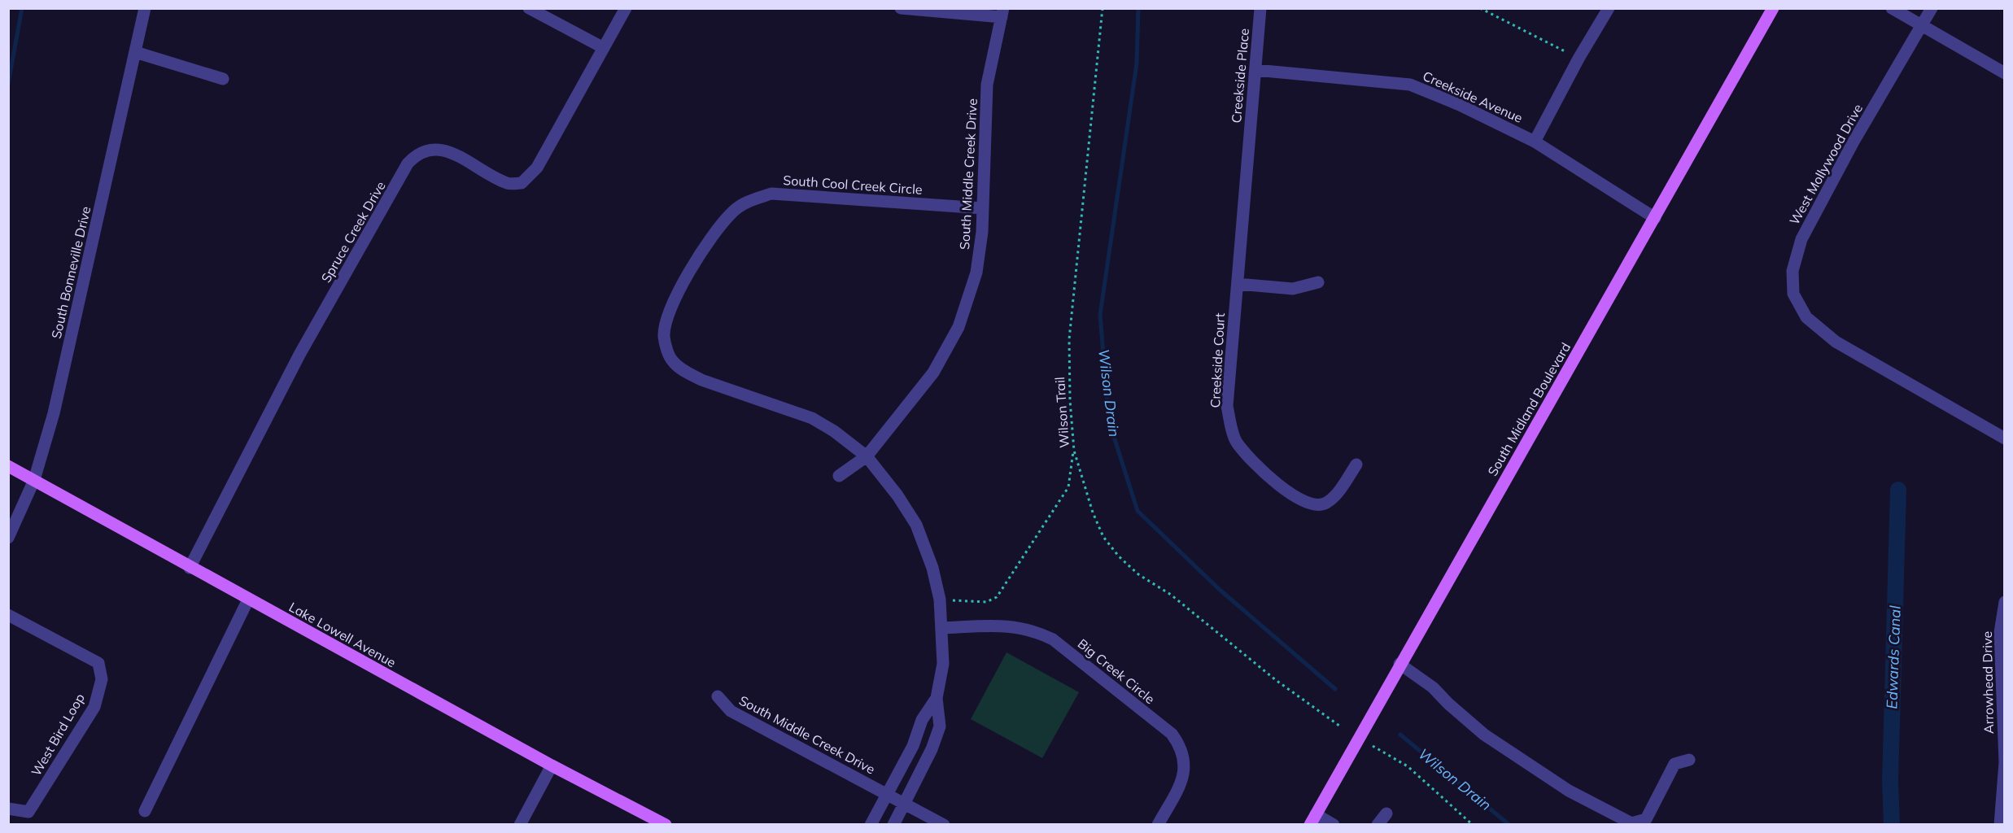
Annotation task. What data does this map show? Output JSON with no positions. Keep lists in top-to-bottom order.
{
  "streets": {
    "main road": ["South Midland Boulevard", "Lake Lowell Avenue"],
    "street": [
      "Creekside Place",
      "Creekside Avenue",
      "West Mollywood Drive",
      "South Middle Creek Drive",
      "South Cool Creek Circle",
      "Spruce Creek Drive",
      "South Bonneville Drive",
      "Creekside Court",
      "Big Creek Circle",
      "Arrowhead Drive",
      "West Bird Loop"
    ],
    "path": ["Wilson Trail"]
  },
  "crossings": [
    ["Creekside Place", "Creekside Avenue"],
    ["Creekside Place", "Creekside Court"],
    ["Creekside Avenue", "South Midland Boulevard"],
    ["South Middle Creek Drive", "South Cool Creek Circle"],
    ["Spruce Creek Drive", "Lake Lowell Avenue"],
    ["South Bonneville Drive", "Lake Lowell Avenue"]
  ],
  "water": ["Wilson Drain", "Edwards Canal"]
}
